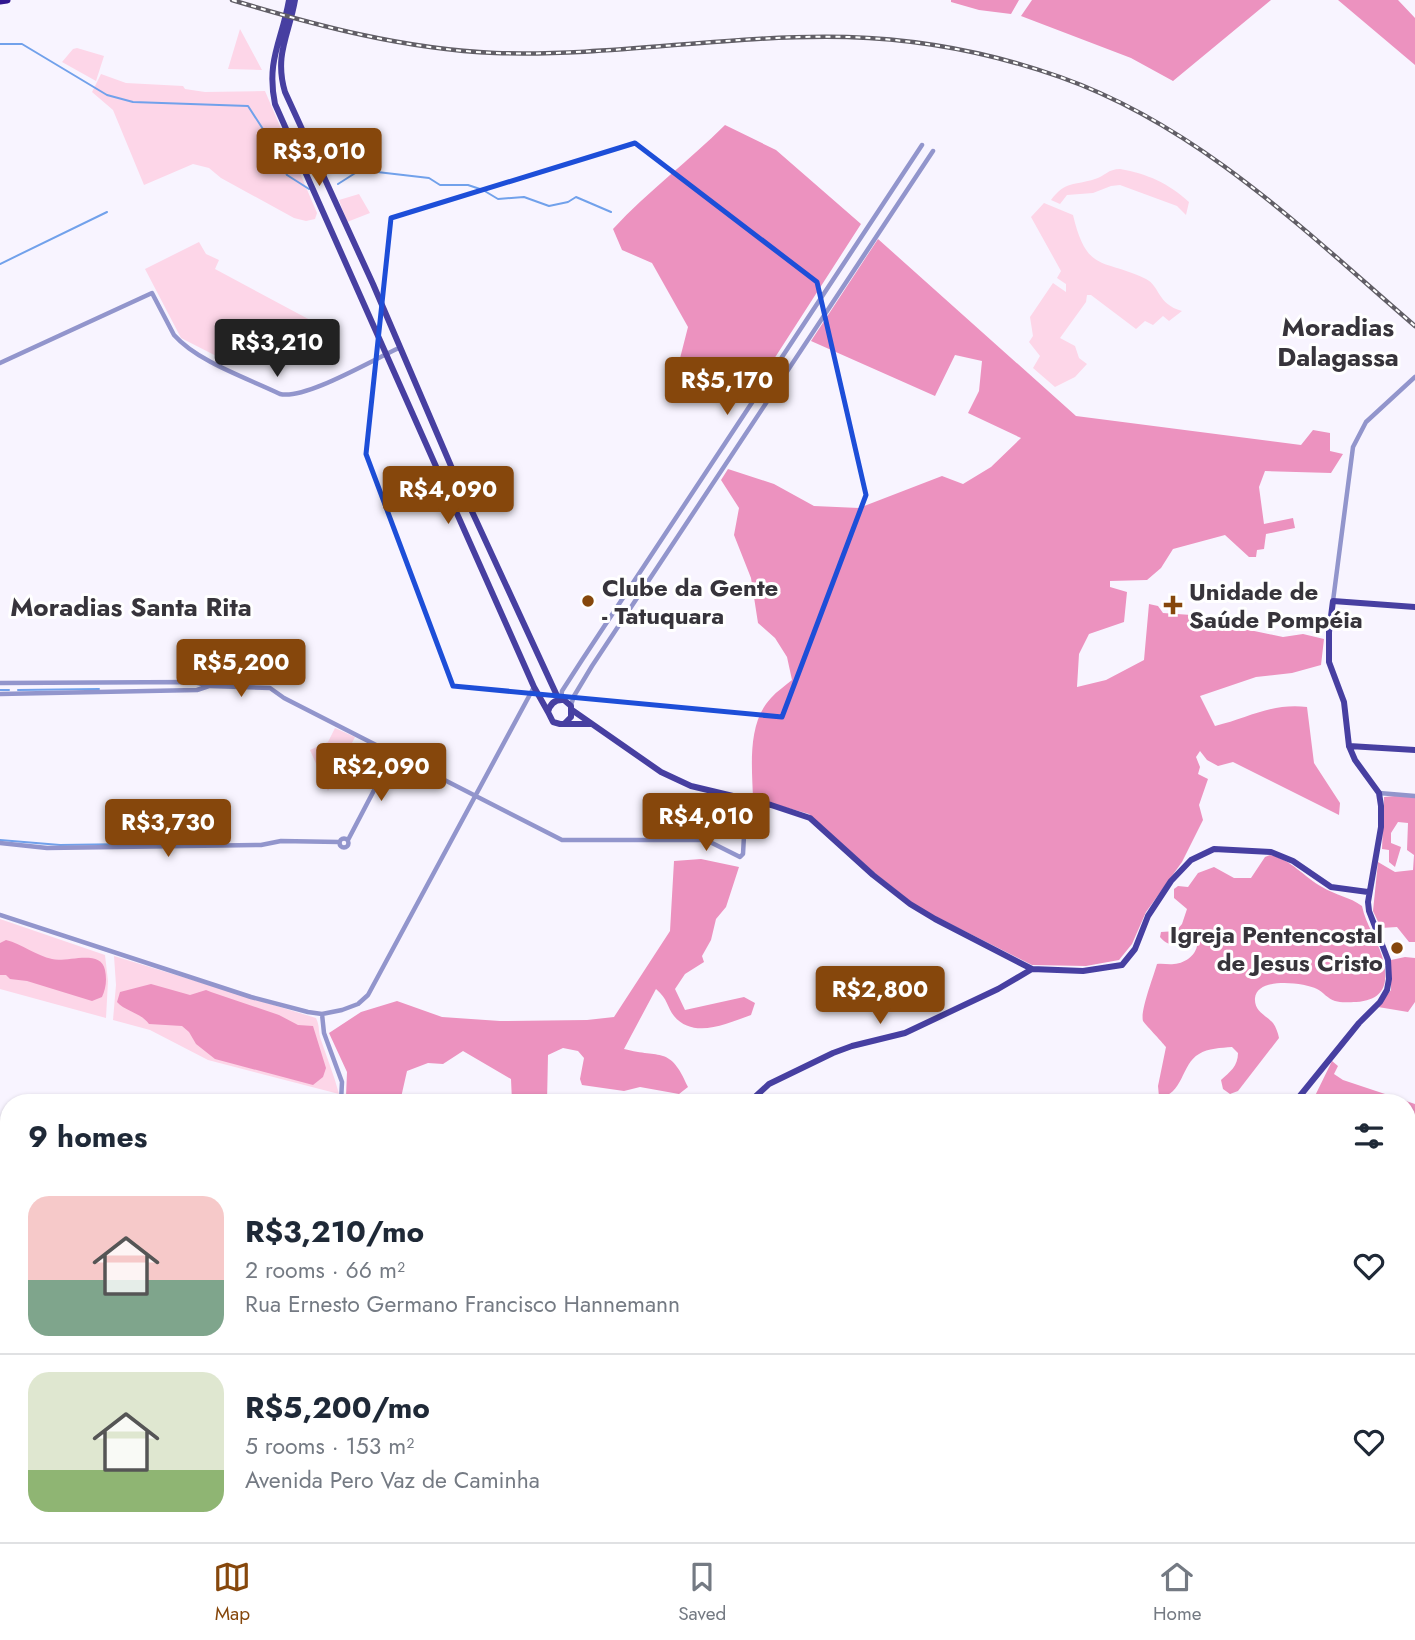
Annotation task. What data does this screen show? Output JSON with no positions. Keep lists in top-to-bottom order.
{
  "districts": ["Moradias Dalagassa", "Moradias Santa Rita"],
  "places": {
    "other": ["Clube da Gente - Tatuquara", "Igreja Pentencostal de Jesus Cristo"],
    "health": ["Unidade de Saúde Pompéia"]
  },
  "page": {
    "price": [
      "R$3,010",
      "R$3,210",
      "R$5,170",
      "R$4,090",
      "R$5,200",
      "R$2,090",
      "R$4,010",
      "R$3,730",
      "R$2,800"
    ],
    "heading": "9 homes",
    "list": [
      {
        "name": "R$3,210/mo",
        "note": "2 rooms · 66 m² · Rua Ernesto Germano Francisco Hannemann"
      },
      {
        "name": "R$5,200/mo",
        "note": "5 rooms · 153 m² · Avenida Pero Vaz de Caminha"
      }
    ],
    "tabs": ["Map", "Saved", "Home"]
  }
}
